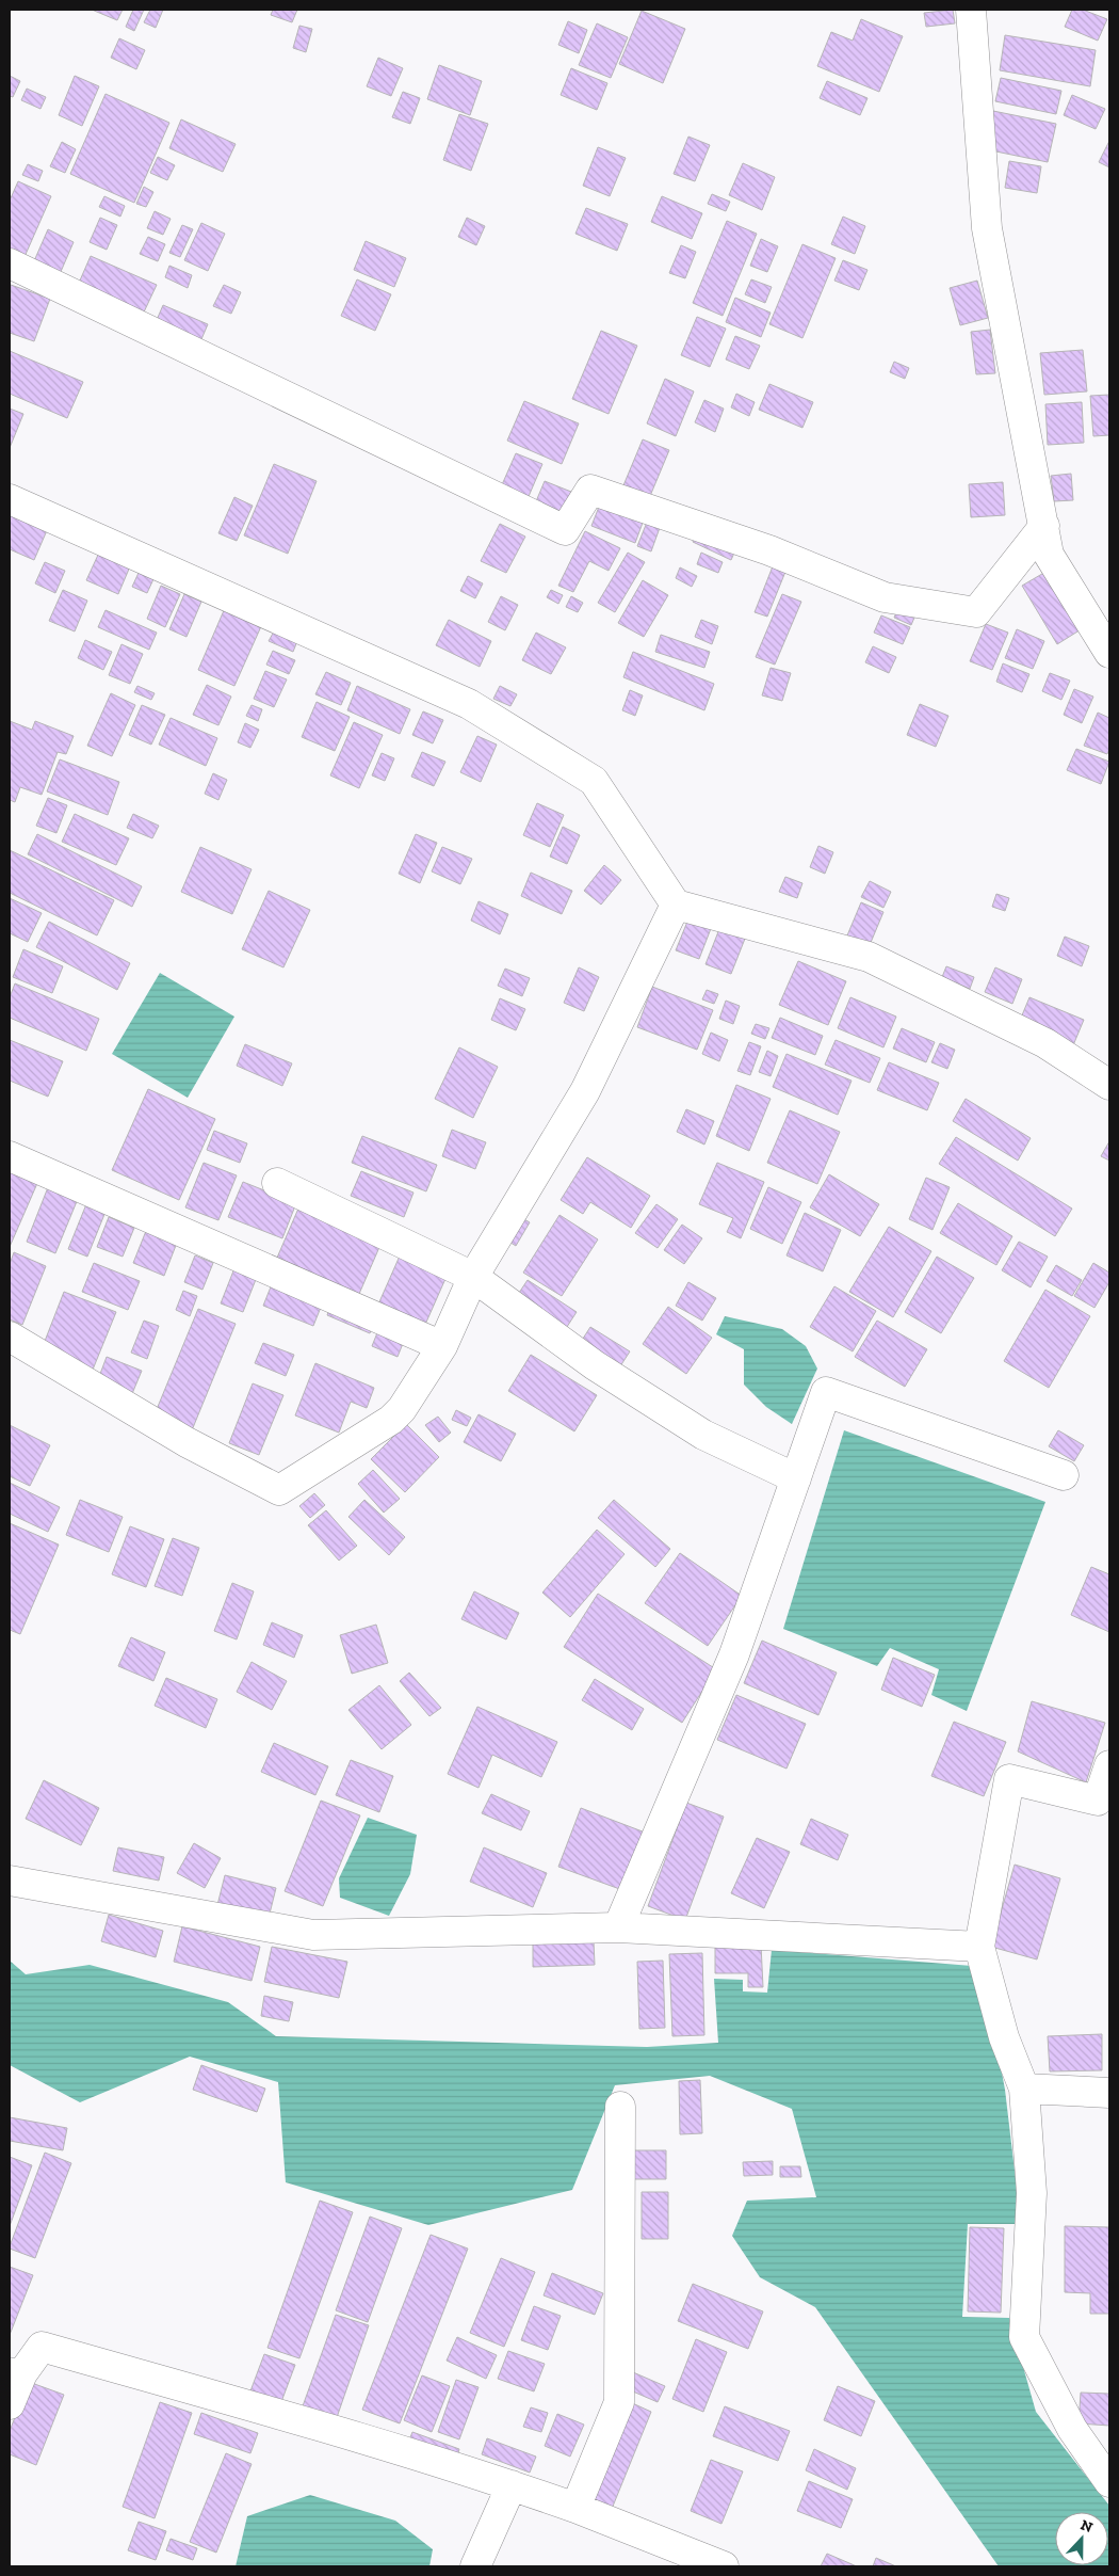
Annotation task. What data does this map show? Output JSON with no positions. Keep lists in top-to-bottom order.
{
  "north": "top"
}
